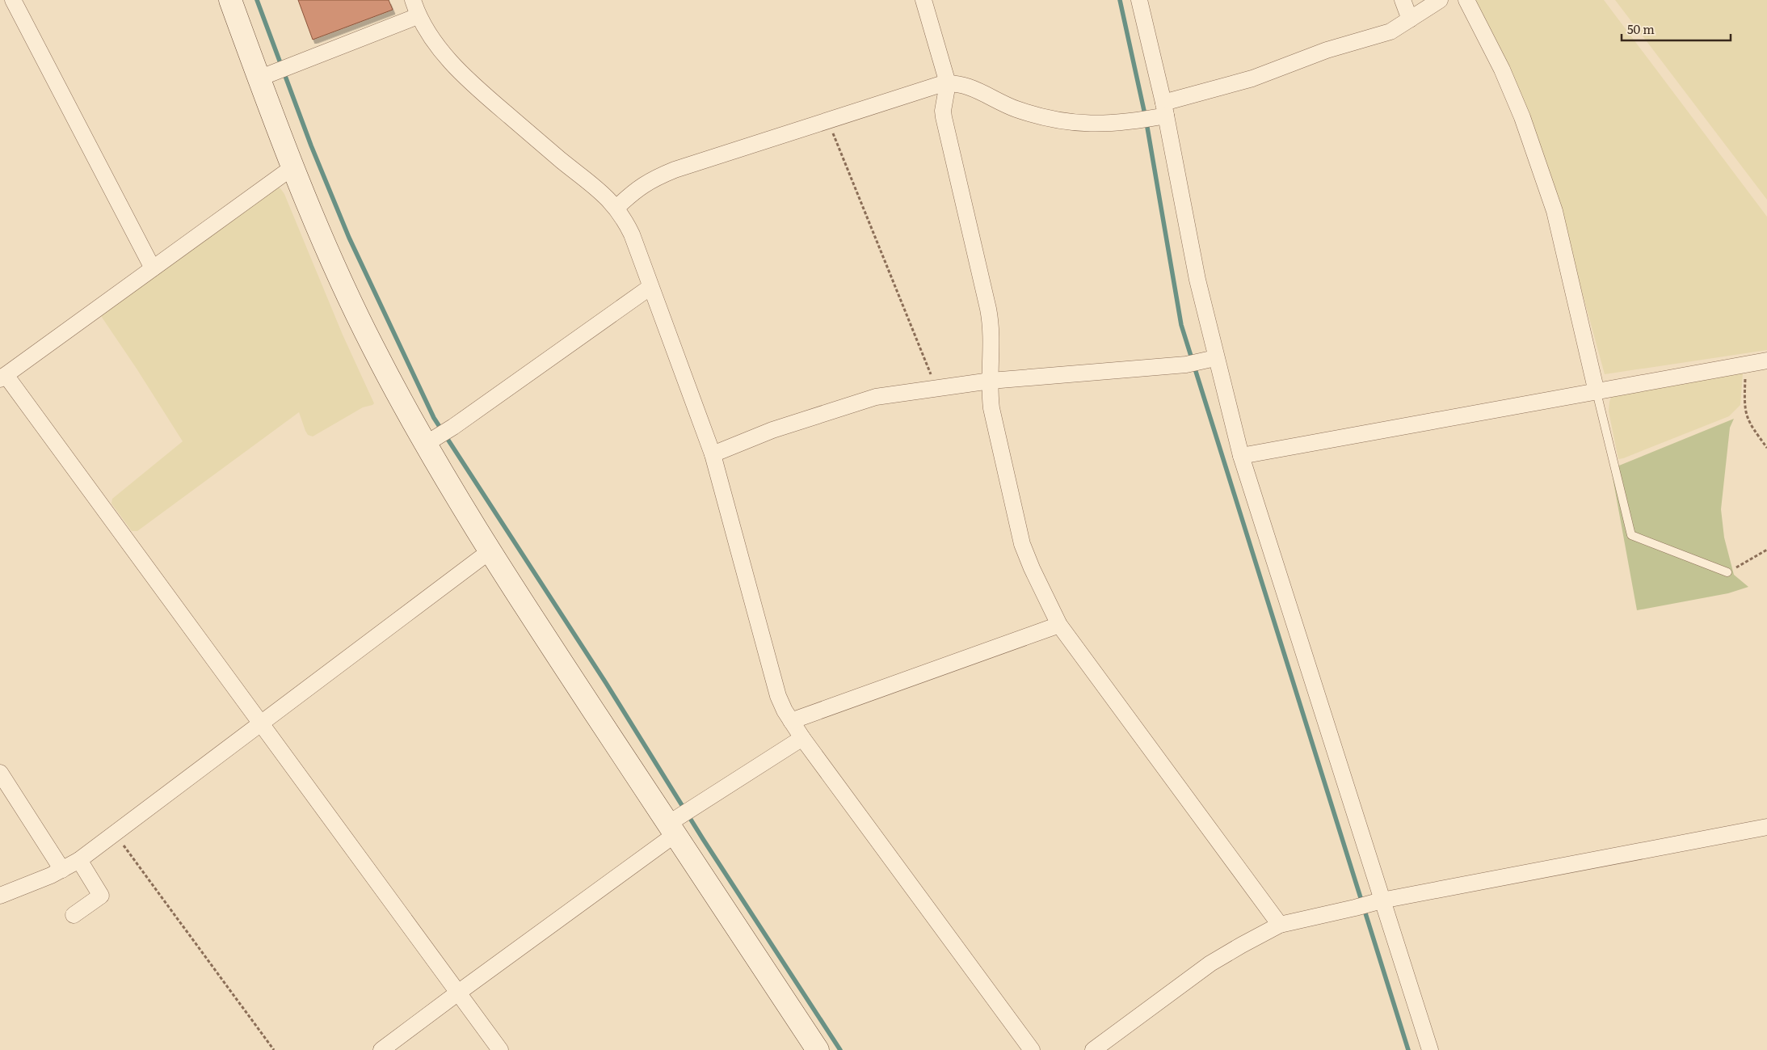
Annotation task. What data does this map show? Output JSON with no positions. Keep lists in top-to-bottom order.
{
  "scale_bar": "50 m"
}
